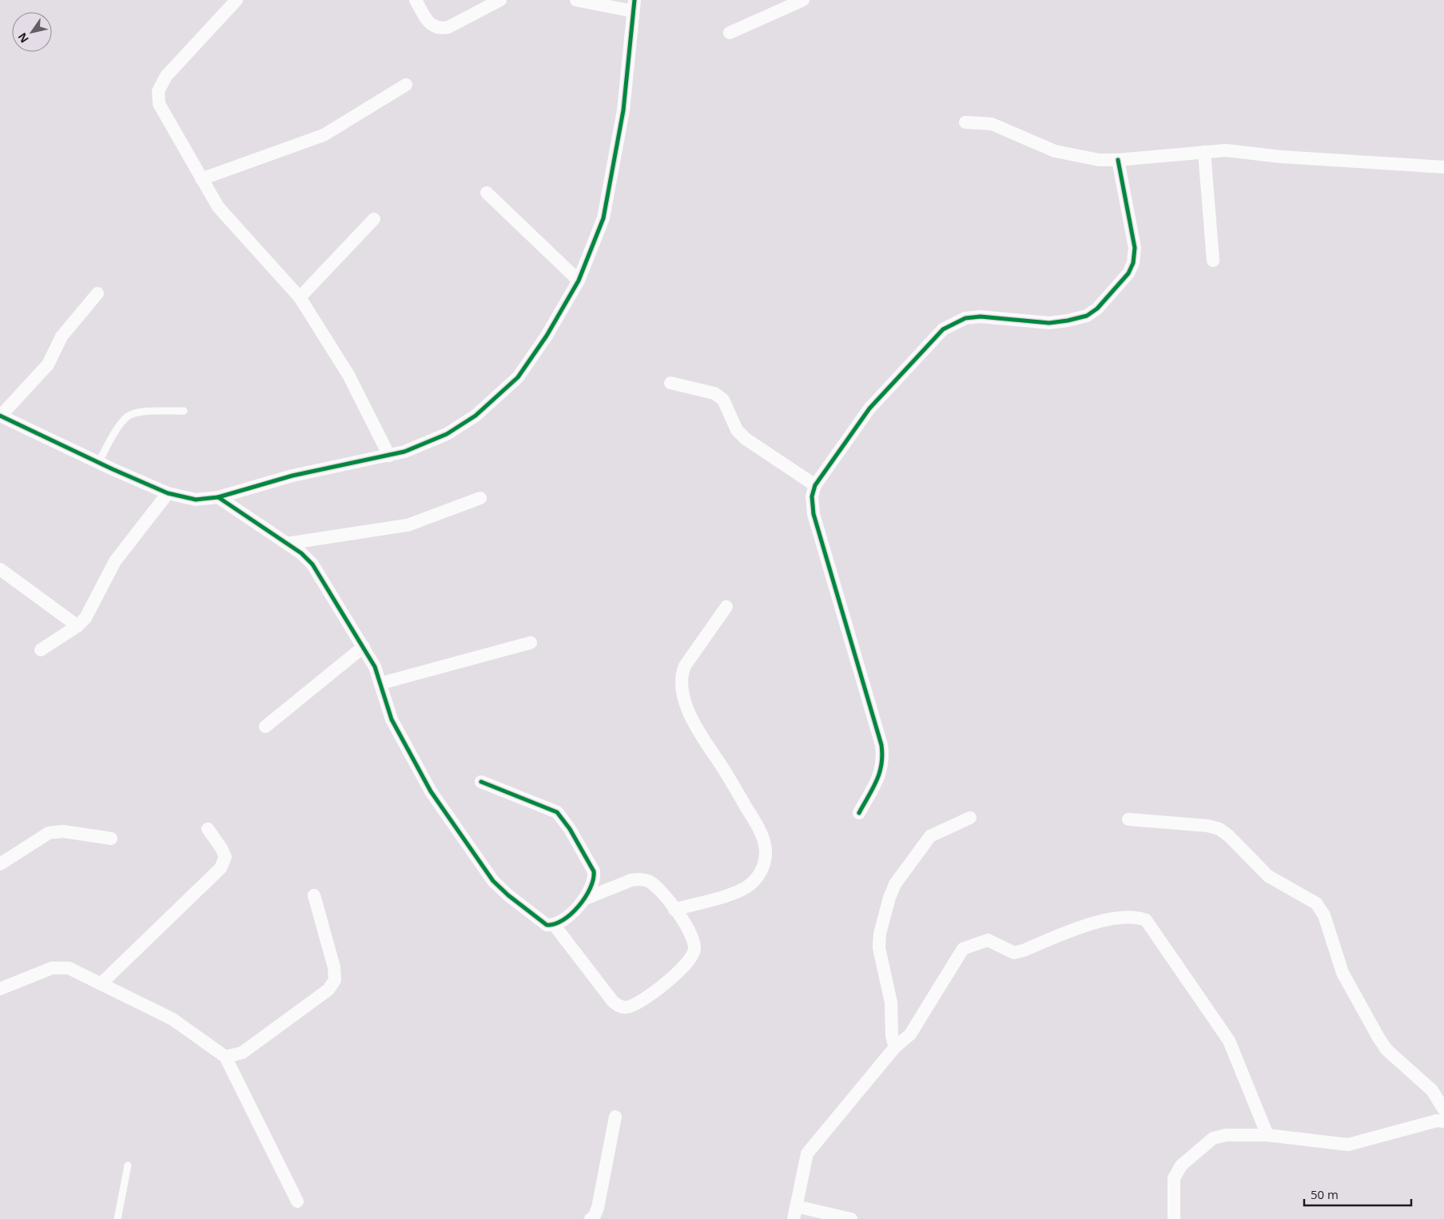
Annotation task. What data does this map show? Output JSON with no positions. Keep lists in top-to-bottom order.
{
  "scale_bar": "50 m",
  "north": "bottom left"
}
